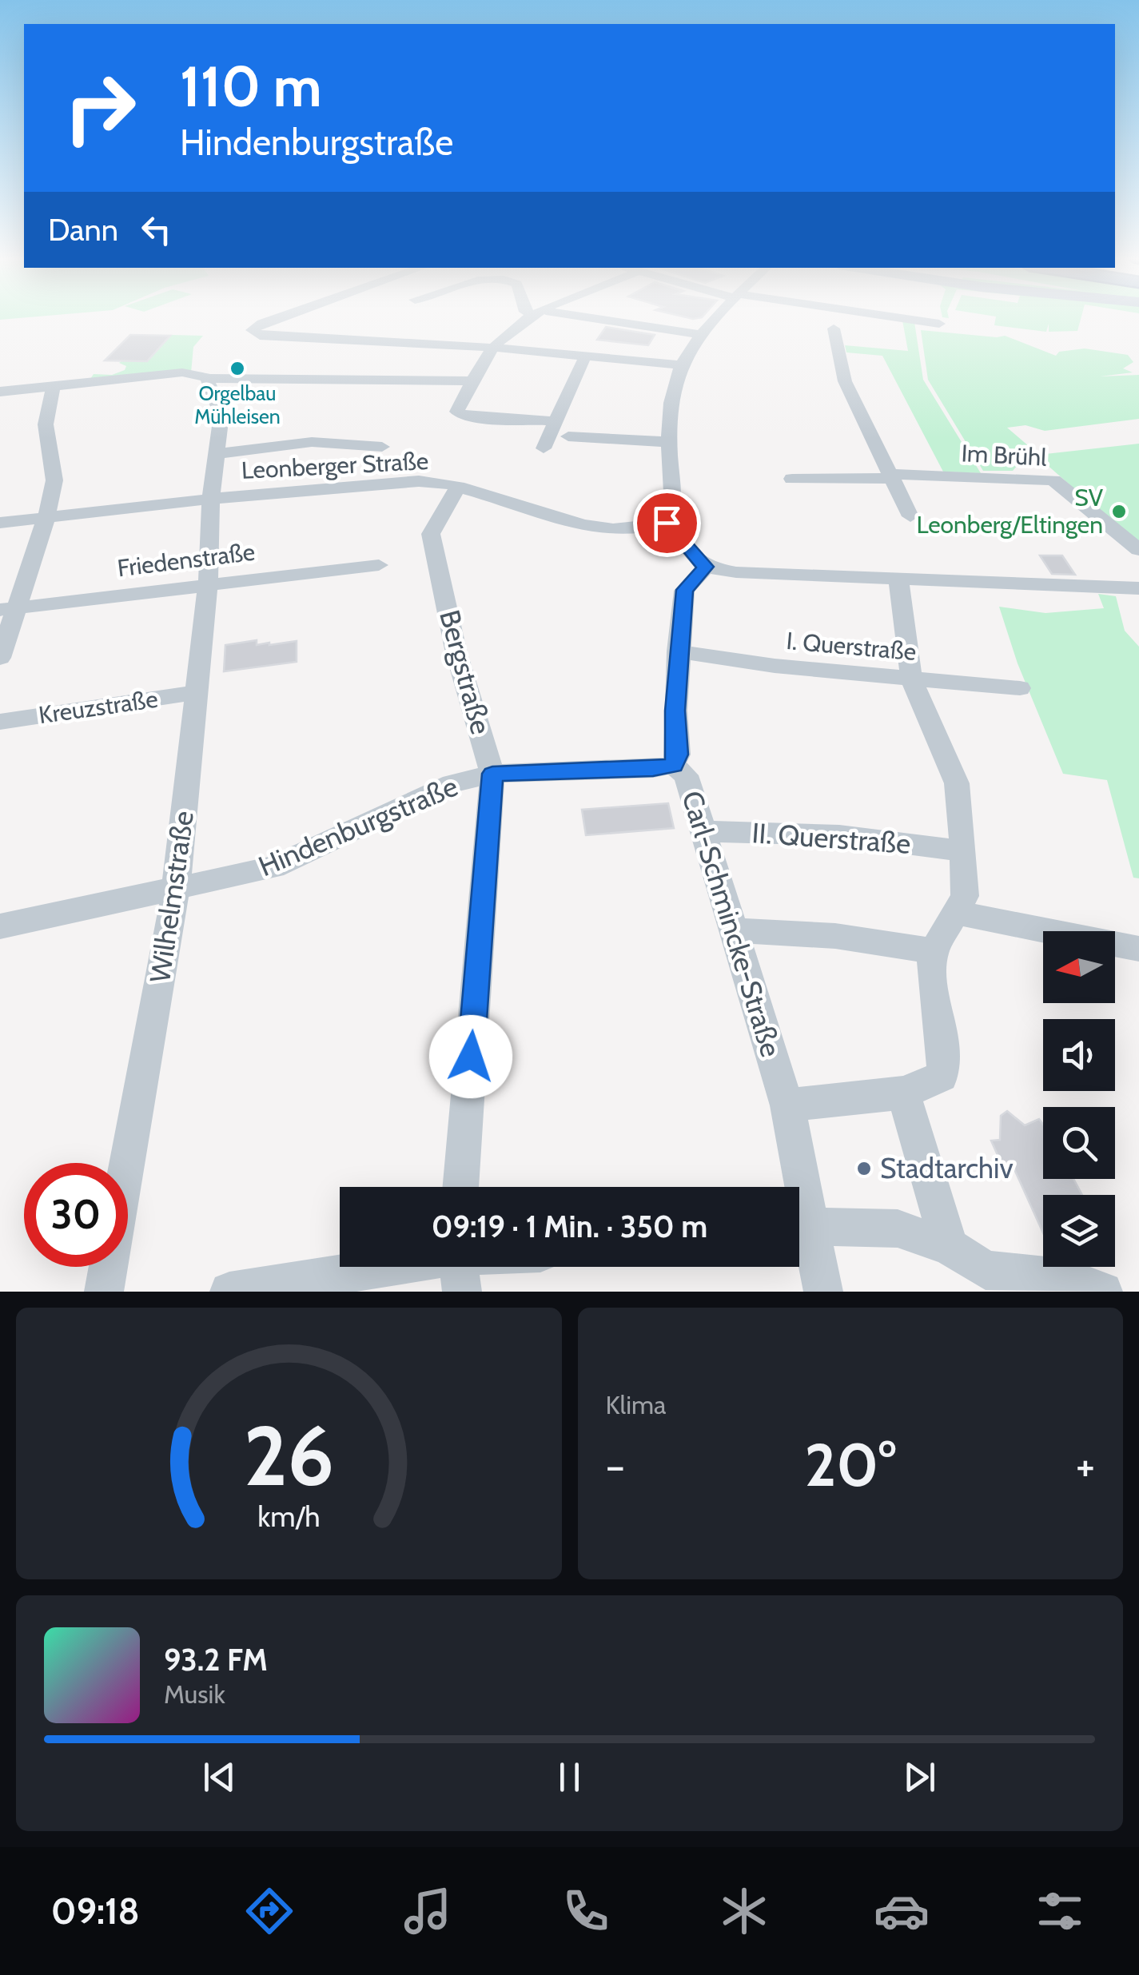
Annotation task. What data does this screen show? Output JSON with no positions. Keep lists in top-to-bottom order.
{
  "streets": {
    "street": [
      "Im Brühl",
      "Leonberger Straße",
      "Friedenstraße",
      "I. Querstraße",
      "Bergstraße",
      "Kreuzstraße",
      "Hindenburgstraße",
      "II. Querstraße",
      "Wilhelmstraße",
      "Carl-Schmincke-Straße"
    ]
  },
  "crossings": [
    ["Leonberger Straße", "Bergstraße"],
    ["Leonberger Straße", "Wilhelmstraße"],
    ["Friedenstraße", "Wilhelmstraße"],
    ["I. Querstraße", "Carl-Schmincke-Straße"],
    ["Bergstraße", "Hindenburgstraße"],
    ["Kreuzstraße", "Wilhelmstraße"],
    ["Hindenburgstraße", "Wilhelmstraße"],
    ["Hindenburgstraße", "Carl-Schmincke-Straße"],
    ["II. Querstraße", "Carl-Schmincke-Straße"]
  ],
  "places": ["Orgelbau Mühleisen", "SV Leonberg/Eltingen", "Stadtarchiv"],
  "north": "left",
  "page": {
    "turn": ["110 m", "Hindenburgstraße"],
    "then": "Dann",
    "limit": "30",
    "trip": "09:19 · 1 Min. · 350 m",
    "tile": "Klima",
    "heat": ["−", "20°", "+"],
    "song": ["93.2 FM", "Musik"],
    "tabs": "09:18",
    "gauge": ["26", "km/h"]
  }
}
